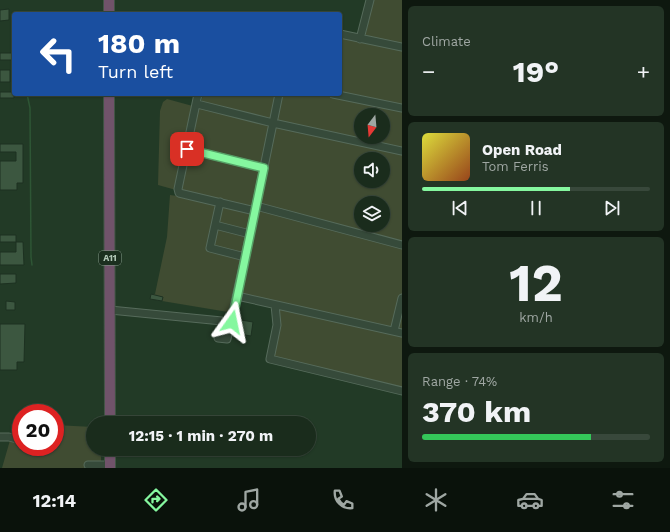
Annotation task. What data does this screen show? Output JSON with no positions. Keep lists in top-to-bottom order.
{
  "streets": {
    "highway": ["A11"]
  },
  "north": "bottom",
  "page": {
    "tile": [
      "Climate",
      ["12", "km/h"],
      ["Range · 74%", "370 km"]
    ],
    "turn": ["180 m", "Turn left"],
    "heat": ["−", "19°", "+"],
    "song": ["Open Road", "Tom Ferris"],
    "limit": "20",
    "trip": "12:15 · 1 min · 270 m",
    "tabs": "12:14"
  }
}
